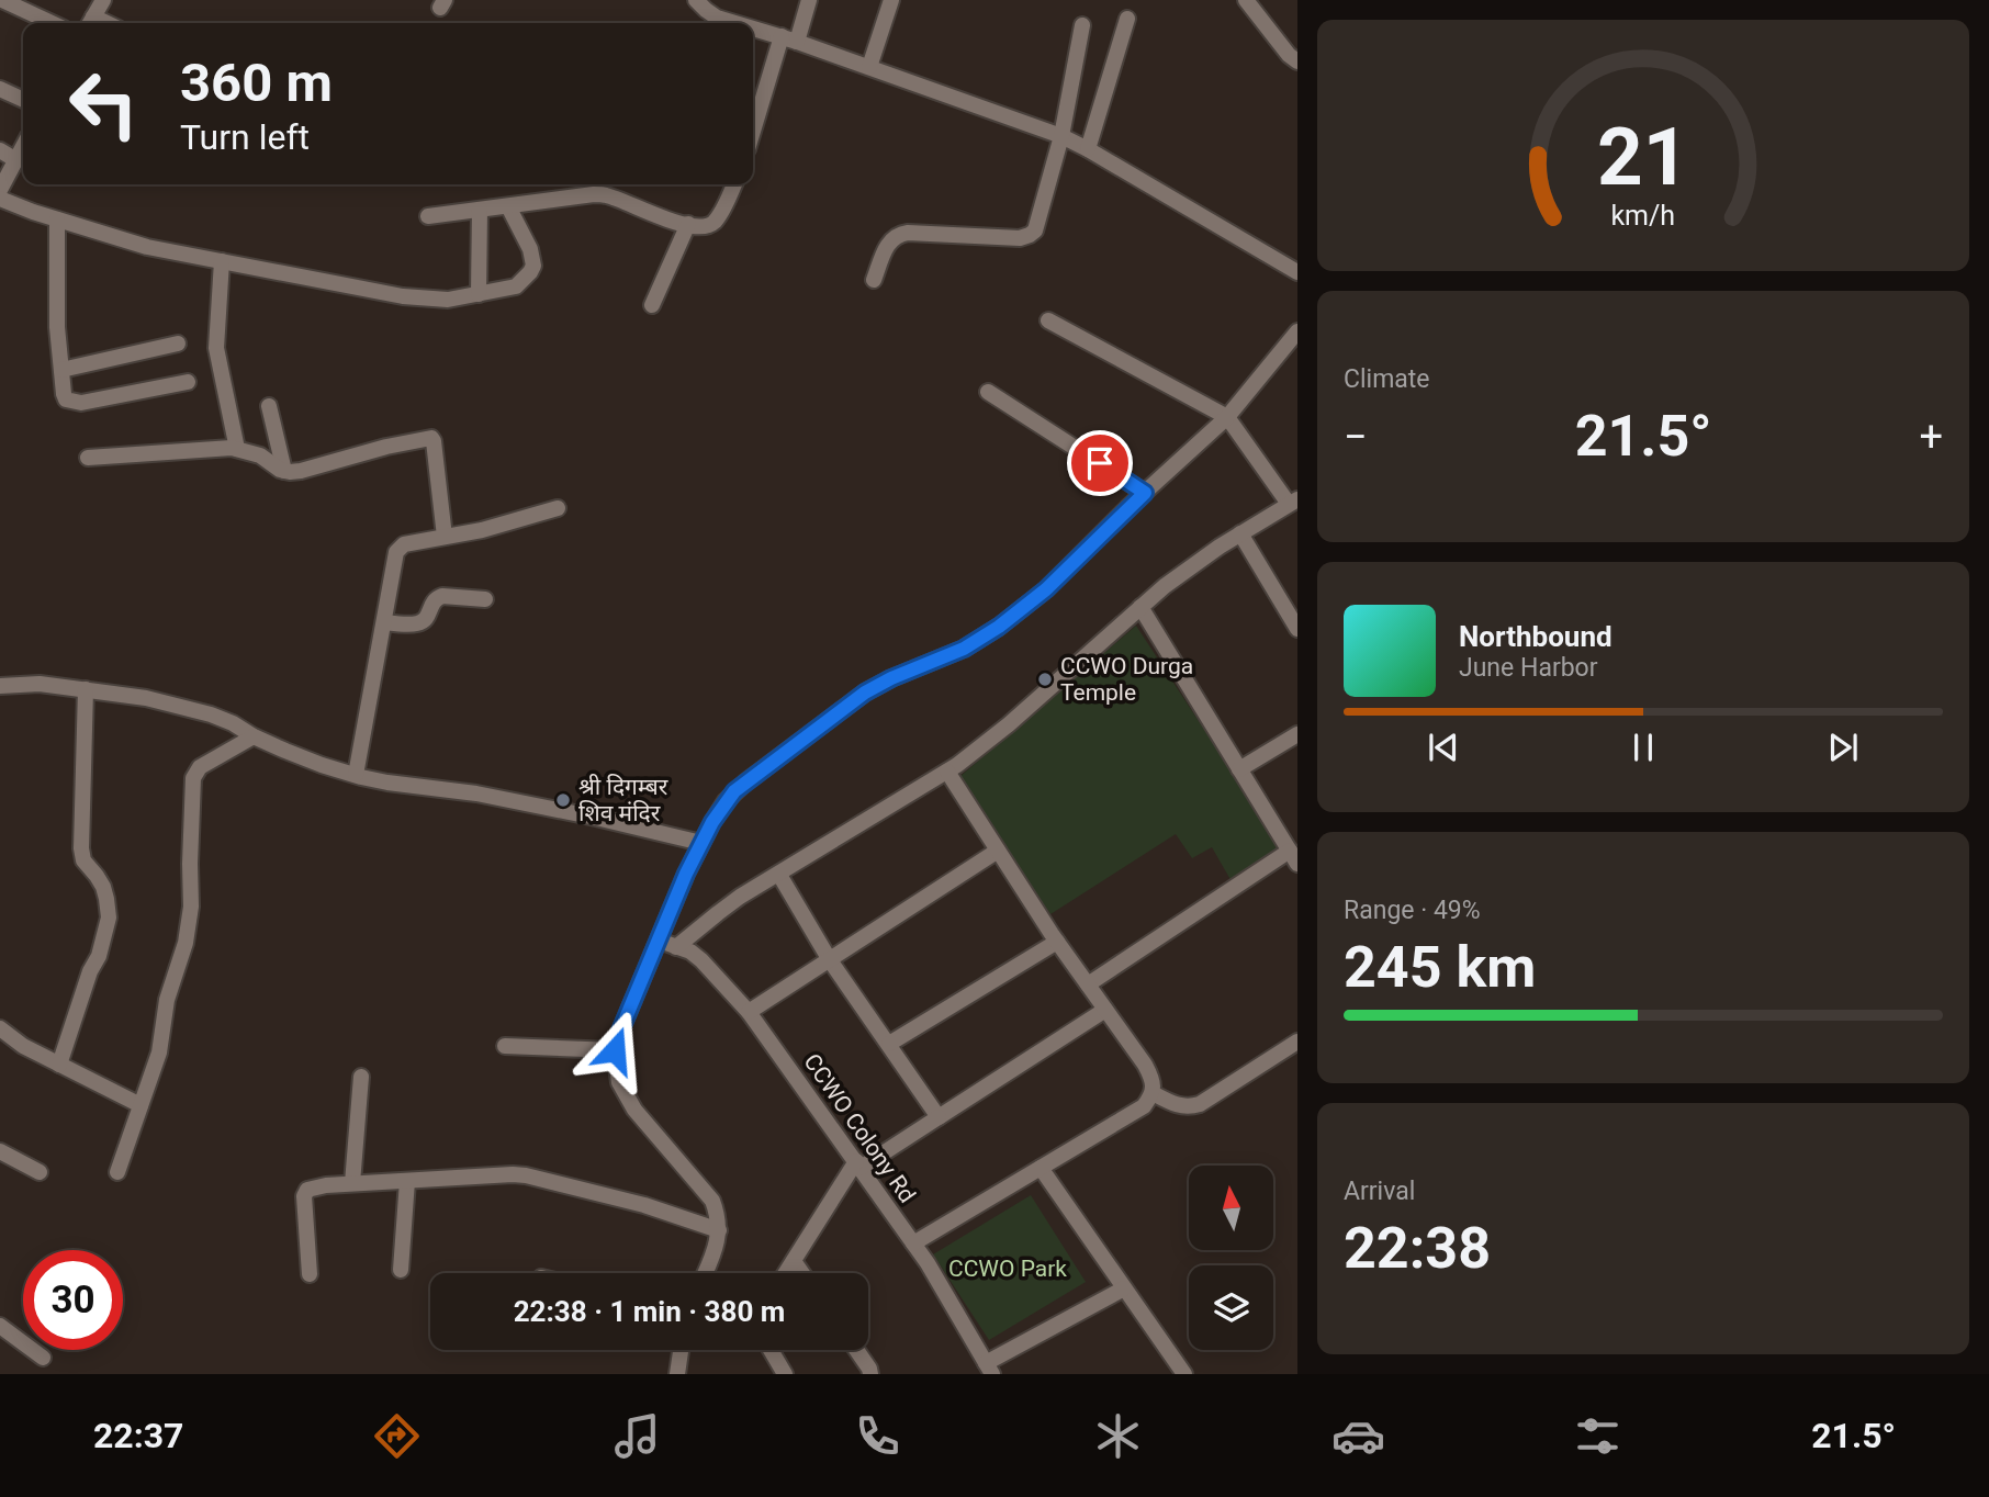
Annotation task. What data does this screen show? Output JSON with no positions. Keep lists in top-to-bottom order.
{
  "streets": {
    "street": ["CCWO Colony Rd"]
  },
  "parks": ["CCWO Park"],
  "places": ["CCWO Durga Temple", "श्री दिगम्बर शिव मंदिर"],
  "north": "top",
  "page": {
    "turn": ["360 m", "Turn left"],
    "tile": [
      "Climate",
      ["Range · 49%", "245 km"],
      ["Arrival", "22:38"]
    ],
    "heat": ["−", "21.5°", "+"],
    "song": ["Northbound", "June Harbor"],
    "limit": "30",
    "trip": "22:38 · 1 min · 380 m",
    "tabs": ["22:37", "21.5°"],
    "gauge": ["21", "km/h"]
  }
}
